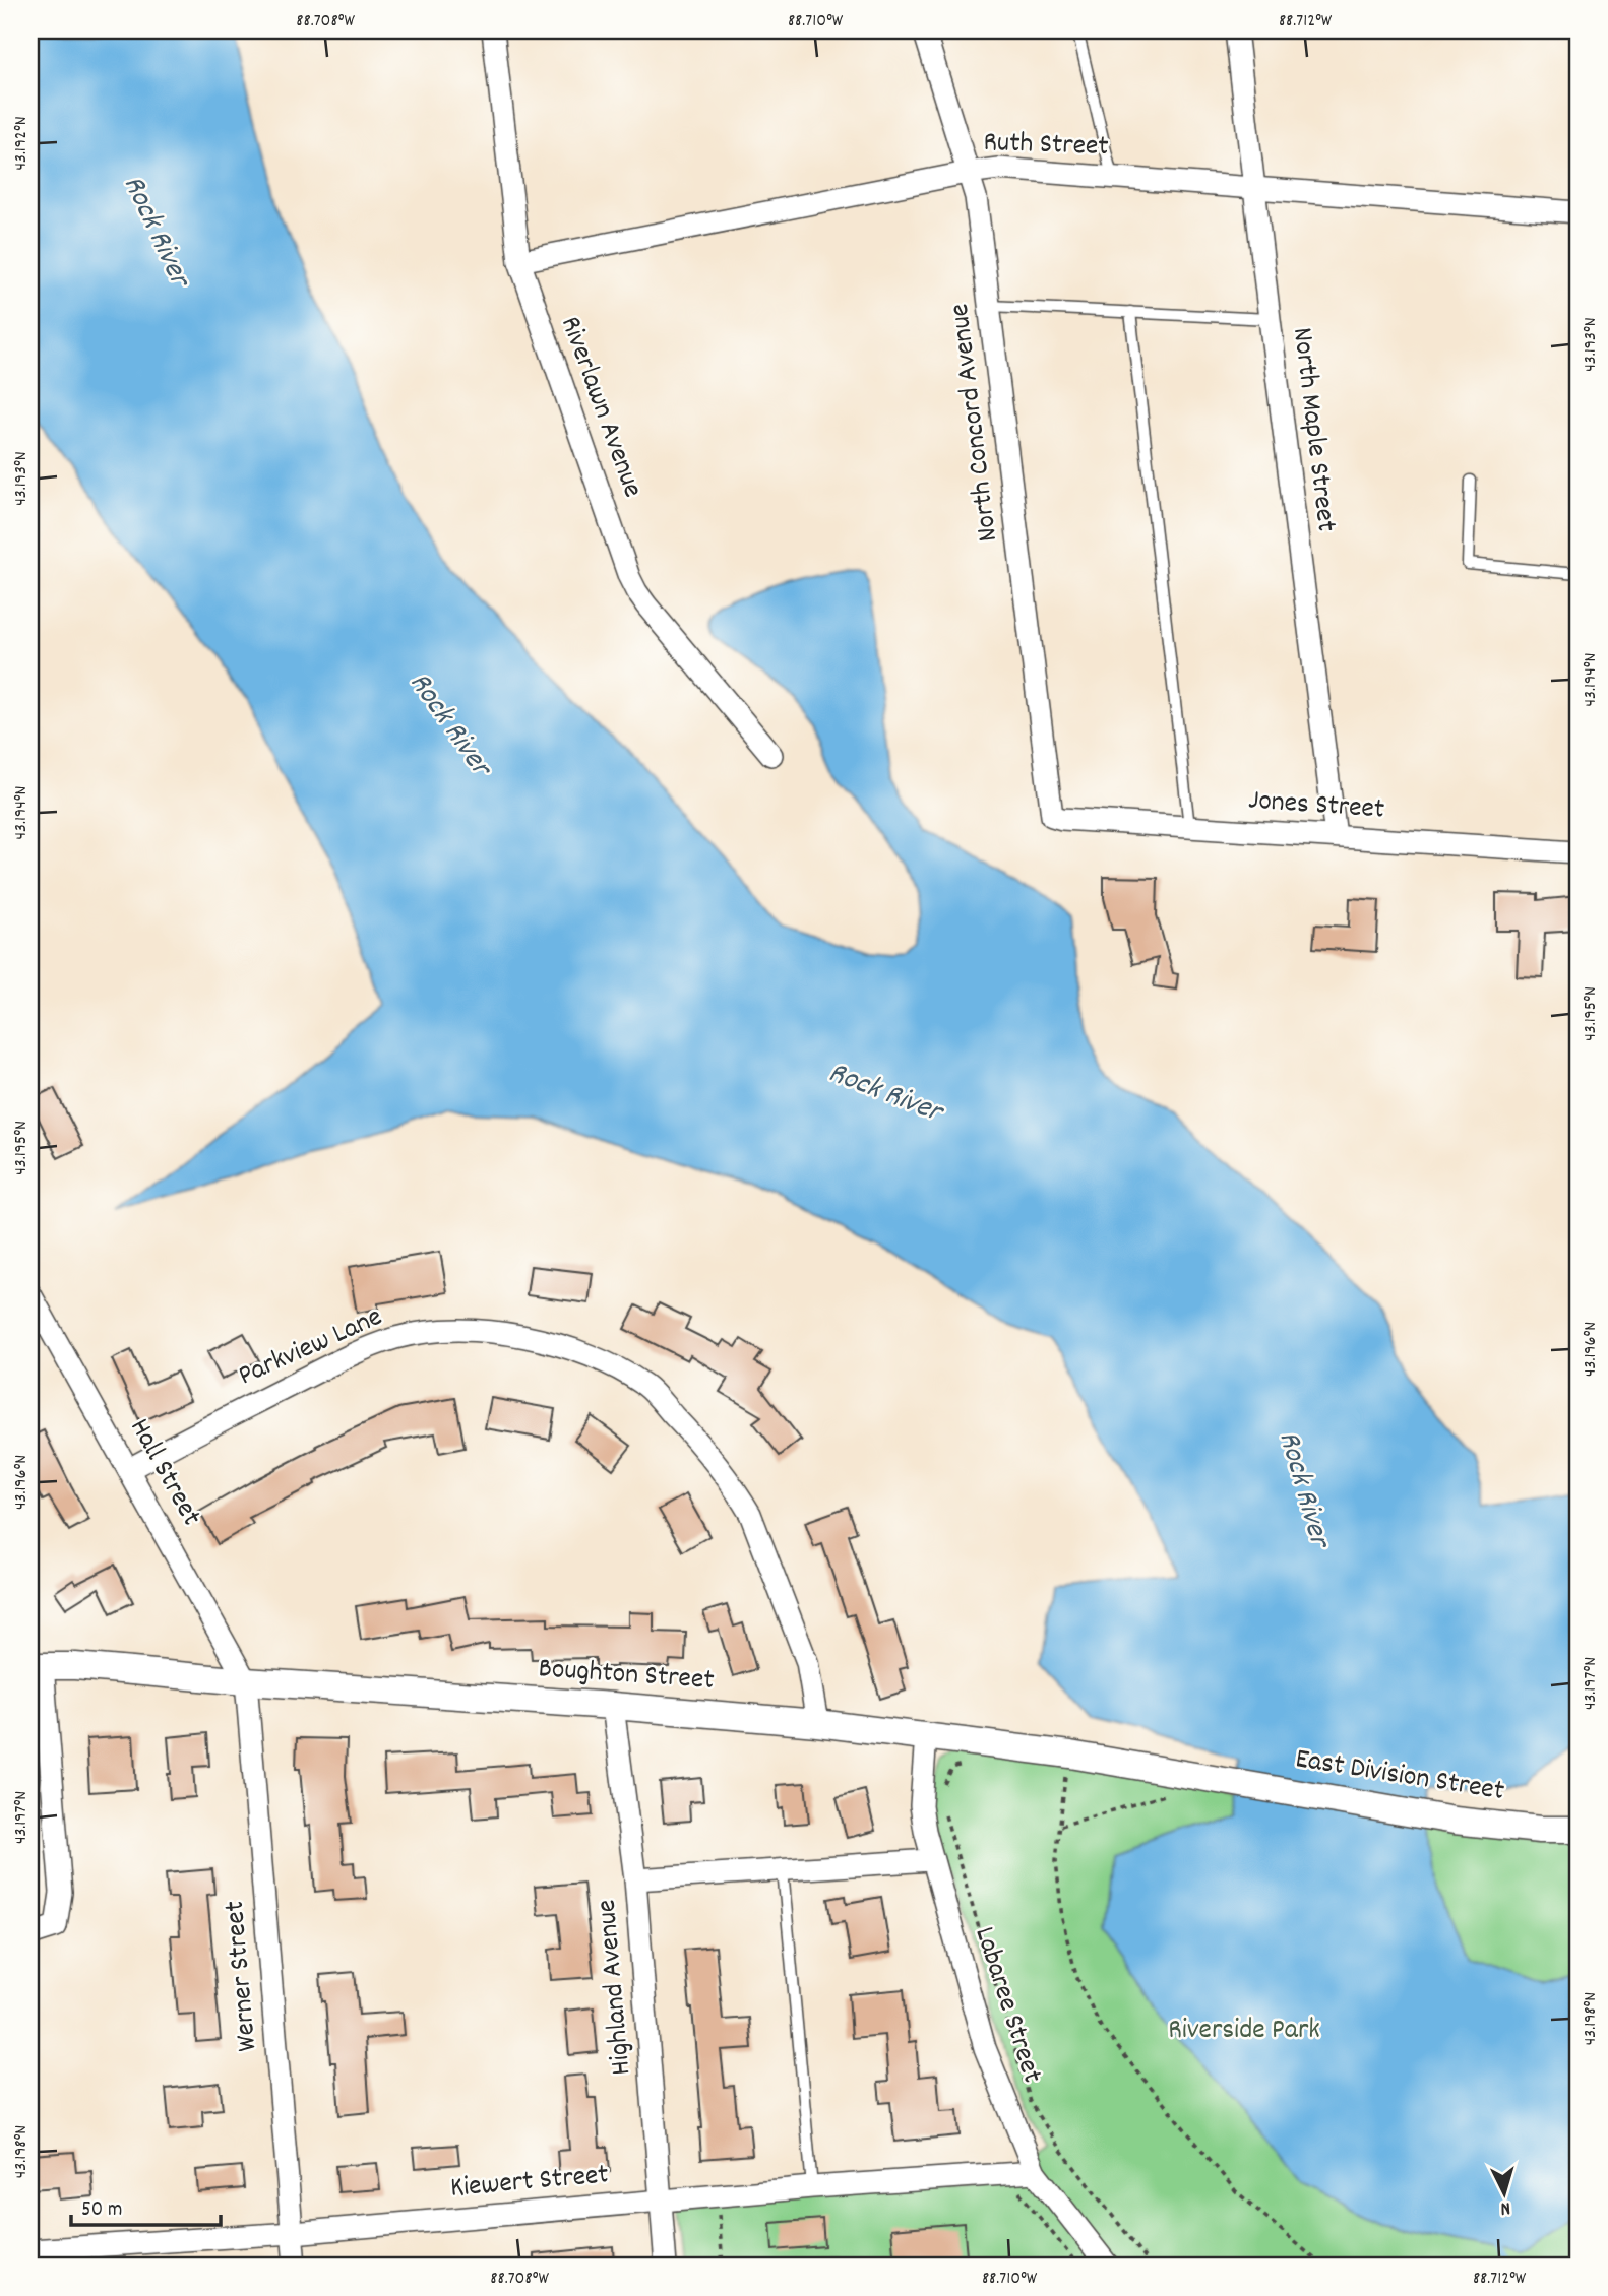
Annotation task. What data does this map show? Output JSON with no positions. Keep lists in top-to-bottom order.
{
  "streets": {
    "street": [
      "Ruth Street",
      "Riverlawn Avenue",
      "North Concord Avenue",
      "North Maple Street",
      "Jones Street",
      "Parkview Lane",
      "Hall Street",
      "Boughton Street",
      "East Division Street",
      "Werner Street",
      "Highland Avenue",
      "Labaree Street",
      "Kiewert Street"
    ]
  },
  "crossings": [
    ["Ruth Street", "Riverlawn Avenue"],
    ["Ruth Street", "North Concord Avenue"],
    ["Ruth Street", "North Maple Street"],
    ["North Concord Avenue", "Jones Street"],
    ["North Maple Street", "Jones Street"],
    ["Parkview Lane", "Hall Street"],
    ["Parkview Lane", "Boughton Street"],
    ["Hall Street", "Boughton Street"],
    ["Hall Street", "Werner Street"],
    ["Boughton Street", "East Division Street"],
    ["Boughton Street", "Werner Street"],
    ["Boughton Street", "Highland Avenue"],
    ["Boughton Street", "Labaree Street"],
    ["Werner Street", "Kiewert Street"],
    ["Highland Avenue", "Kiewert Street"],
    ["Labaree Street", "Kiewert Street"]
  ],
  "water": ["Rock River"],
  "parks": ["Riverside Park"],
  "scale_bar": "50 m",
  "north": "bottom",
  "coordinates": [
    "88.708°W",
    "88.710°W",
    "88.712°W",
    "43.192°N",
    "43.193°N",
    "43.194°N",
    "43.195°N",
    "43.196°N",
    "43.197°N",
    "43.198°N"
  ]
}
